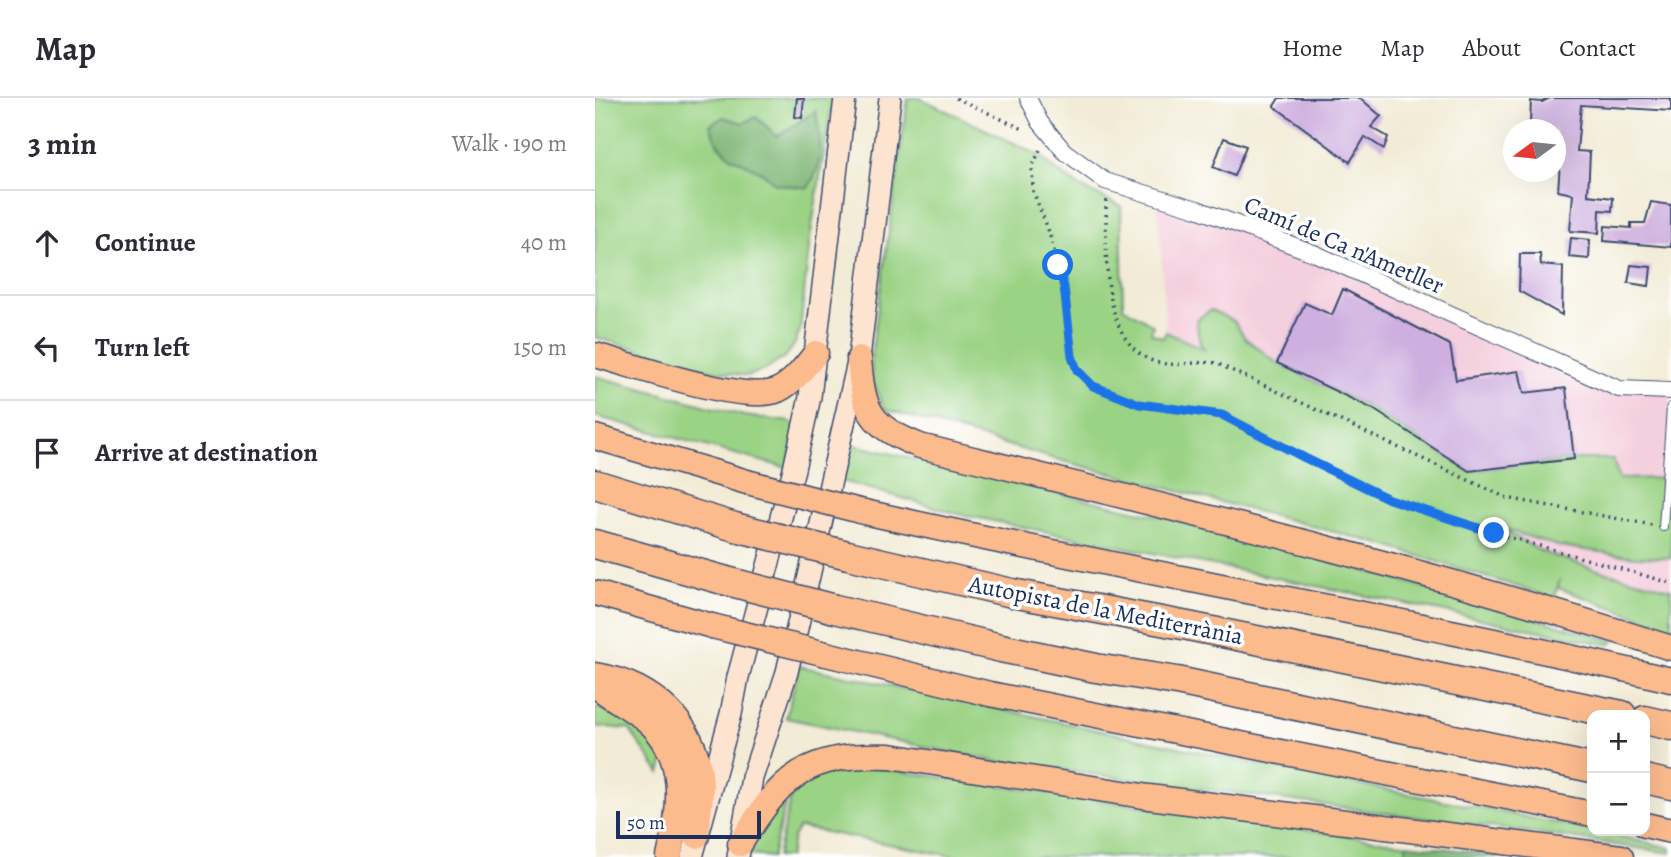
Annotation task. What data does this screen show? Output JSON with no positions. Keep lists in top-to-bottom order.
{
  "streets": {
    "highway": ["Autopista de la Mediterrània"],
    "street": ["Camí de Ca n'Ametller"]
  },
  "scale_bar": "50 m",
  "north": "left",
  "page": {
    "header": "Map",
    "nav": [
      "Home",
      "Map",
      "About",
      "Contact"
    ],
    "heading": ["3 min", "Walk · 190 m"],
    "list": [
      ["Continue", "40 m"],
      ["Turn left", "150 m"],
      "Arrive at destination"
    ],
    "map_buttons": ["+", "−"],
    "scale": "50 m"
  }
}
